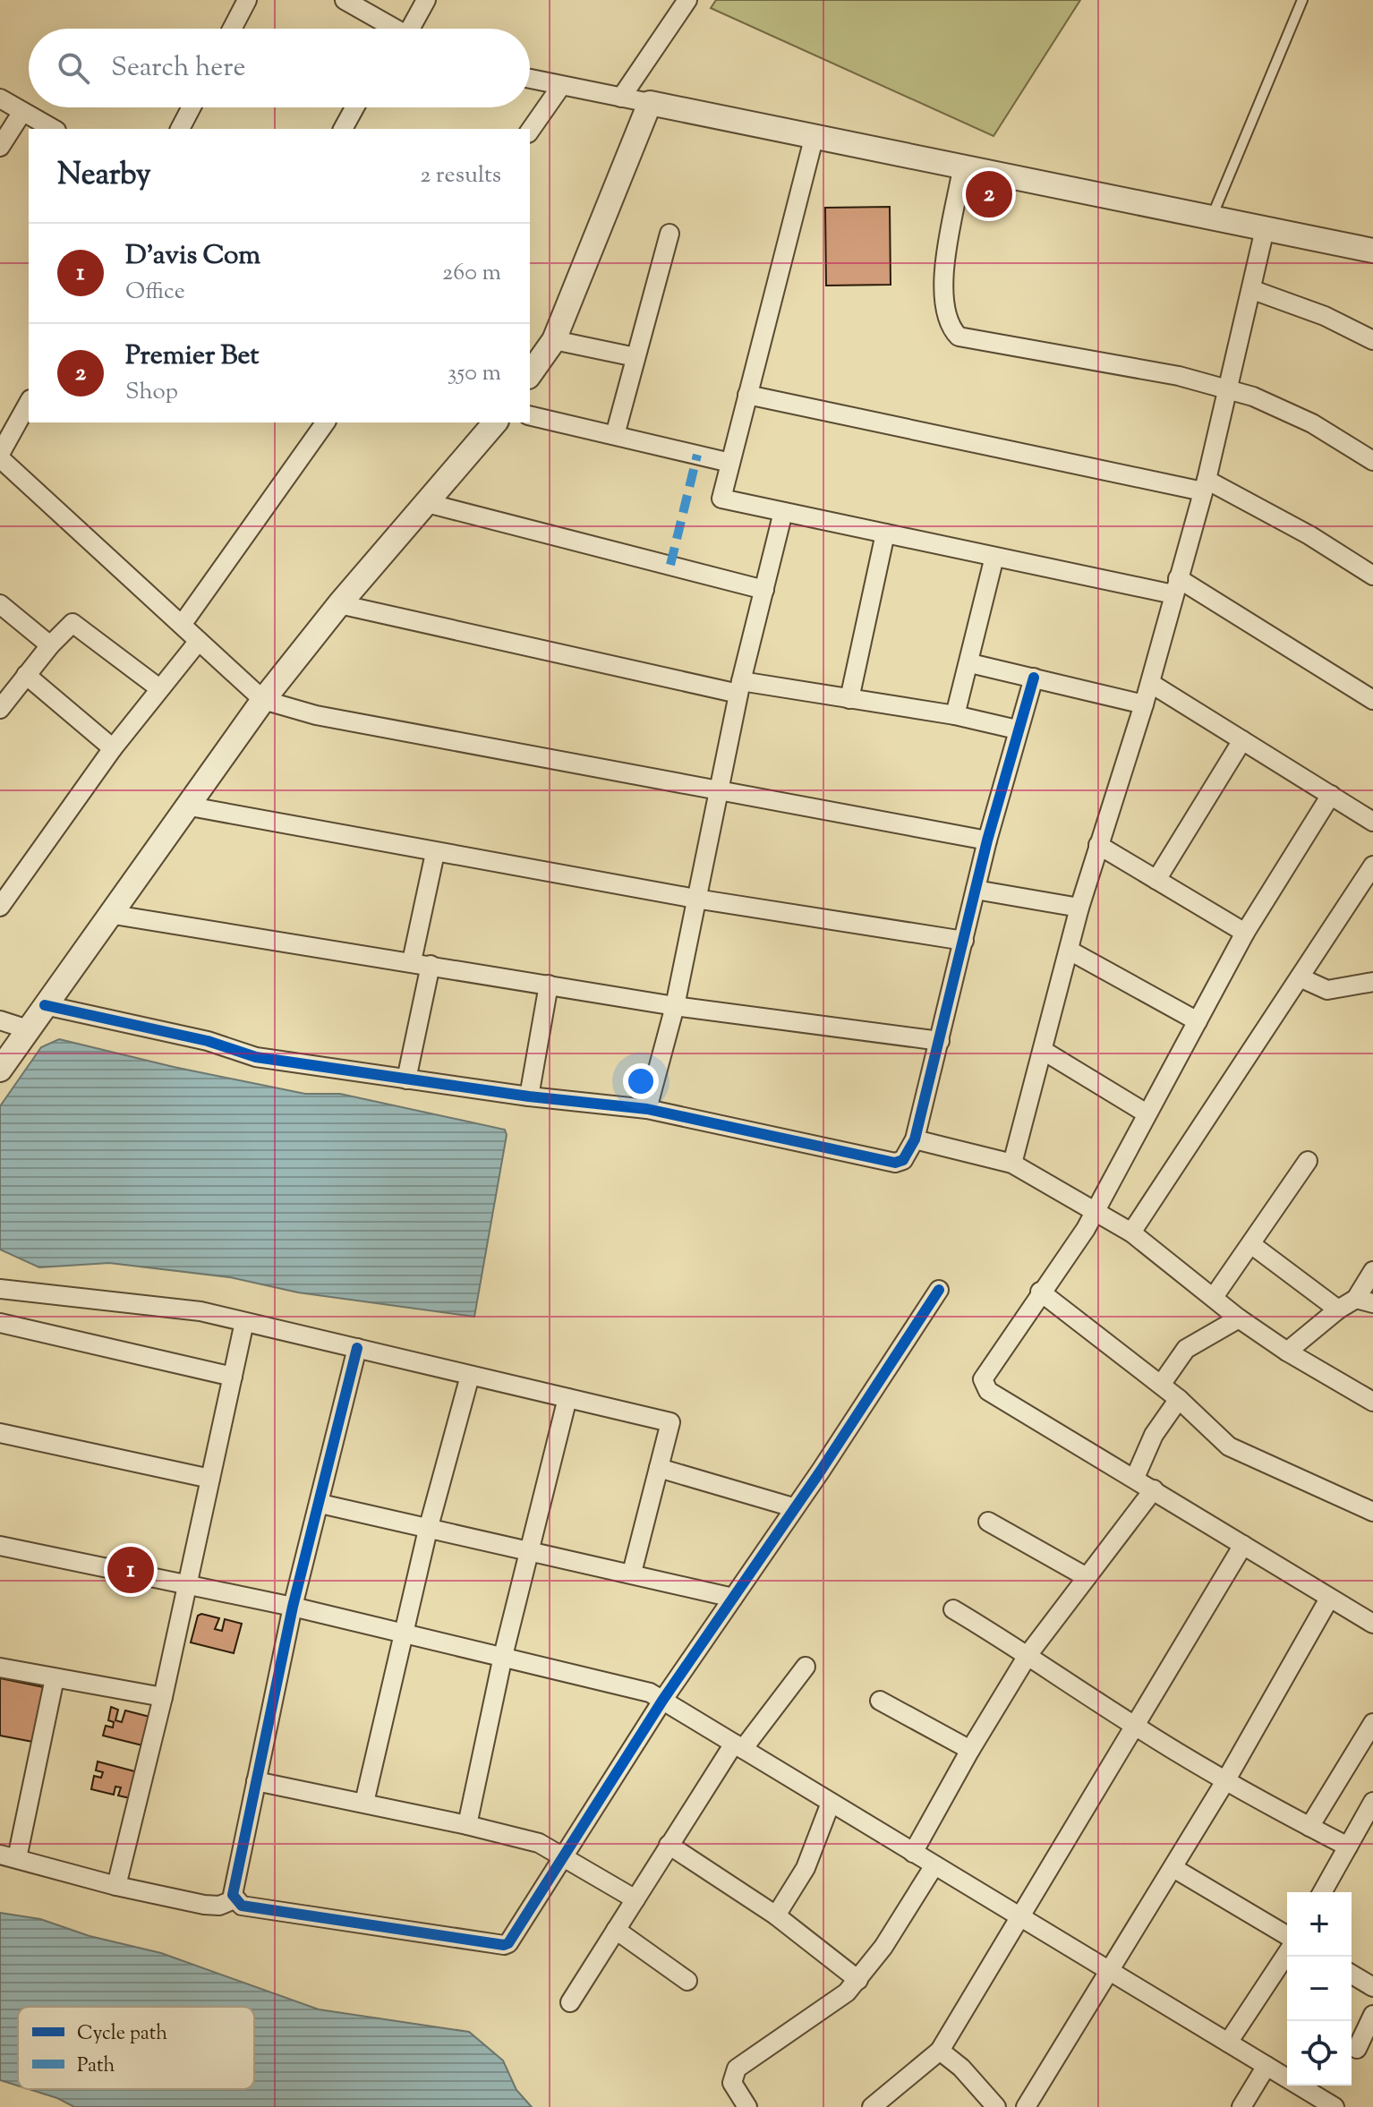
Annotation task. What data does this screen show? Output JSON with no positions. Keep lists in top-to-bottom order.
{
  "legend": ["Cycle path", "Path"],
  "page": {
    "search": "Search here",
    "heading": ["Nearby", "2 results"],
    "pins": ["2", "1"],
    "list": [
      {
        "mark": "1",
        "name": "D'avis Com",
        "note": "Office",
        "value": "260 m"
      },
      {
        "mark": "2",
        "name": "Premier Bet",
        "note": "Shop",
        "value": "350 m"
      }
    ],
    "map_buttons": ["+", "−"]
  }
}
